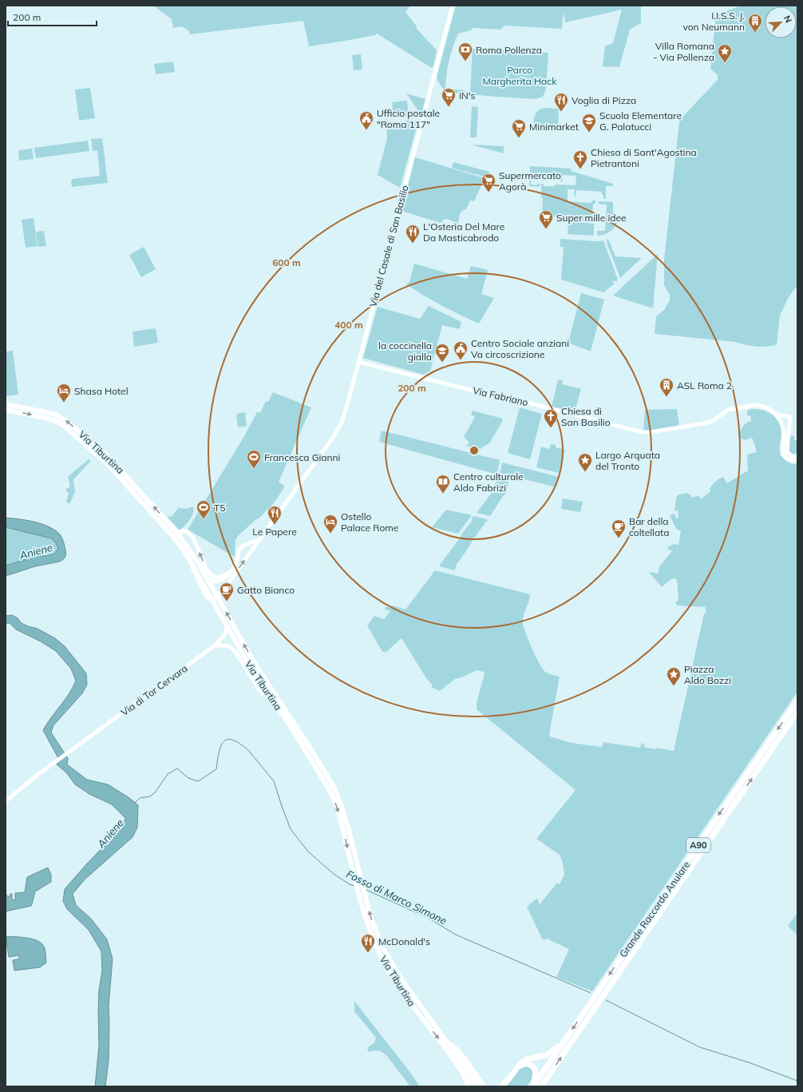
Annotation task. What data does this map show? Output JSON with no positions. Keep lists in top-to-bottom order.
{
  "streets": {
    "highway": ["A90", "Grande Raccordo Anulare"],
    "main road": ["Via Tiburtina"],
    "street": ["Via del Casale di San Basilio", "Via Fabriano", "Via di Tor Cervara"]
  },
  "crossings": [
    ["Via del Casale di San Basilio", "Via Fabriano"],
    ["Via del Casale di San Basilio", "Via Tiburtina"],
    ["Via Tiburtina", "Via di Tor Cervara"]
  ],
  "water": ["Aniene", "Fosso di Marco Simone"],
  "parks": ["Parco Margherita Hack"],
  "places": {
    "building": ["I.I.S.S. J. von Neumann", "ASL Roma 2"],
    "bank": ["Roma Pollenza"],
    "place": ["Villa Romana - Via Pollenza", "Largo Arquata del Tronto", "Piazza Aldo Bozzi"],
    "supermarket": [
      "iN's",
      "Minimarket",
      "Supermercato Agorà",
      "Super mille idee"
    ],
    "restaurant": [
      "Voglia di Pizza",
      "L'Osteria Del Mare Da Masticabrodo",
      "Le Papere",
      "McDonald's"
    ],
    "public building": ["Ufficio postale \"Roma 117\"", "Centro Sociale anziani Va circoscrizione"],
    "school or university": ["Scuola Elementare G. Palatucci", "la coccinella gialla"],
    "church": ["Chiesa di Sant'Agostina Pietrantoni", "Chiesa di San Basilio"],
    "hotel": ["Shasa Hotel", "Ostello Palace Rome"],
    "sports": ["Francesca Gianni", "T5"],
    "library": ["Centro culturale Aldo Fabrizi"],
    "cafe": ["Bar della coltellata", "Gatto Bianco"]
  },
  "scale_bar": "200 m",
  "north": "top right",
  "rings": ["600 m", "400 m", "200 m"]
}
